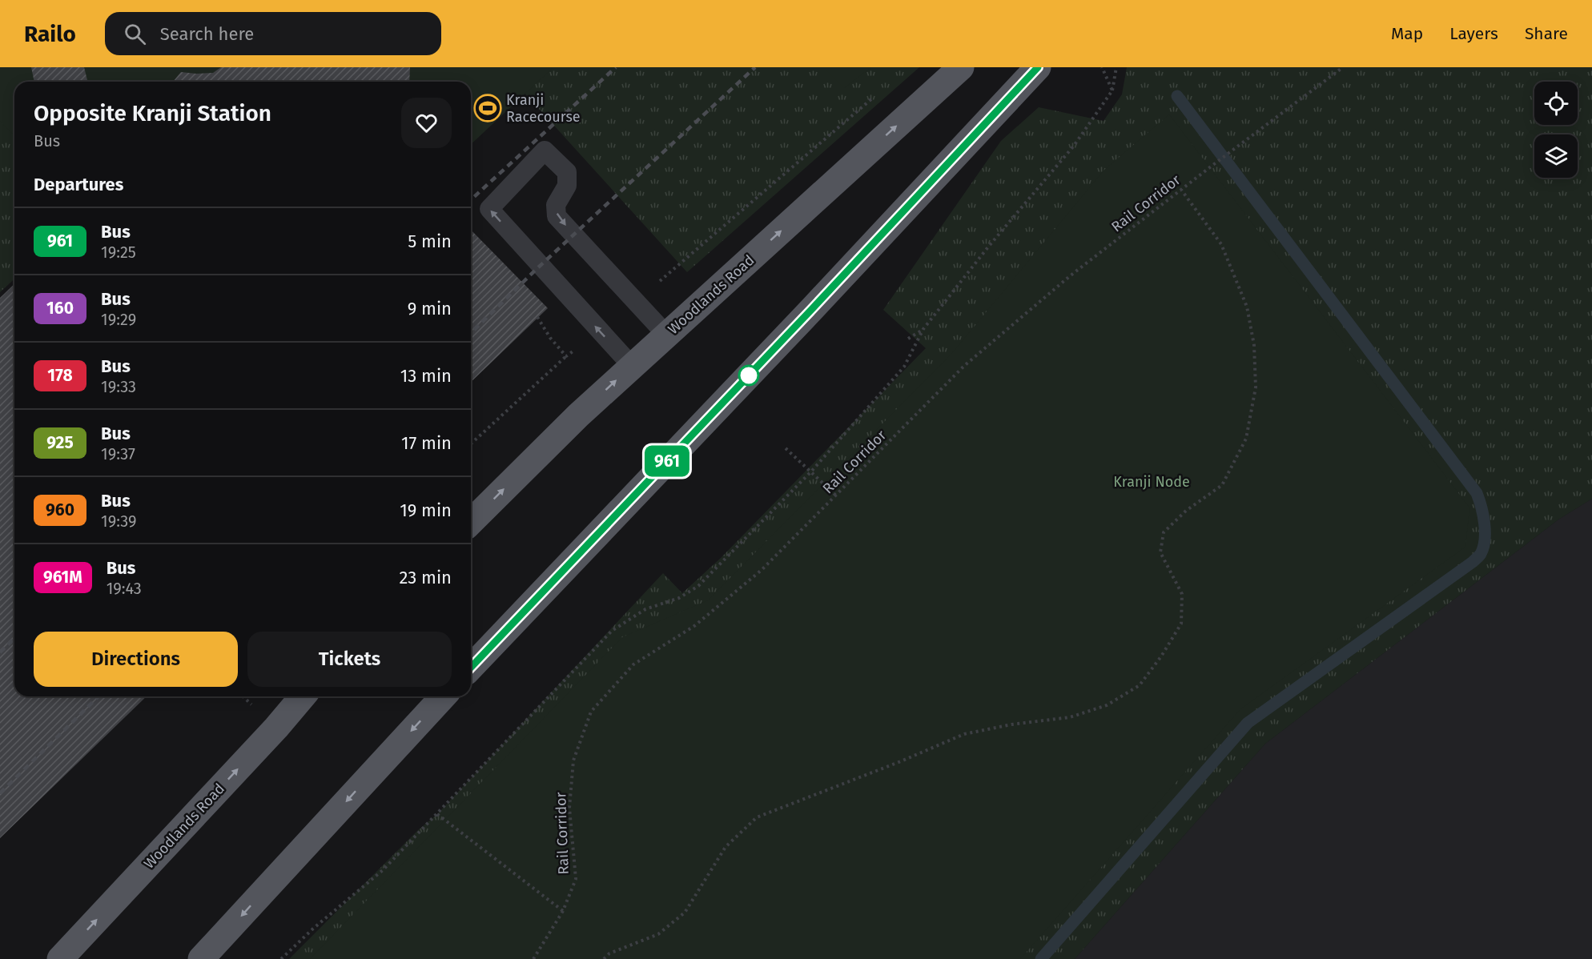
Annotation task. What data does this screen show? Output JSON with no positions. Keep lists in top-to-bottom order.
{
  "streets": {
    "main road": ["Woodlands Road"],
    "path": ["Rail Corridor"]
  },
  "parks": ["Kranji Node"],
  "places": {
    "sports": ["Kranji Racecourse"]
  },
  "lines": ["bus line 961"],
  "page": {
    "header": "Railo",
    "search": "Search here",
    "nav": ["Map", "Layers", "Share"],
    "on_map": "961",
    "heading": [
      ["Opposite Kranji Station", "Bus"],
      "Departures"
    ],
    "list": [
      {
        "mark": "961",
        "name": "Bus",
        "note": "19:25",
        "value": "5 min"
      },
      {
        "mark": "160",
        "name": "Bus",
        "note": "19:29",
        "value": "9 min"
      },
      {
        "mark": "178",
        "name": "Bus",
        "note": "19:33",
        "value": "13 min"
      },
      {
        "mark": "925",
        "name": "Bus",
        "note": "19:37",
        "value": "17 min"
      },
      {
        "mark": "960",
        "name": "Bus",
        "note": "19:39",
        "value": "19 min"
      },
      {
        "mark": "961M",
        "name": "Bus",
        "note": "19:43",
        "value": "23 min"
      }
    ],
    "buttons": ["Directions", "Tickets"]
  }
}
